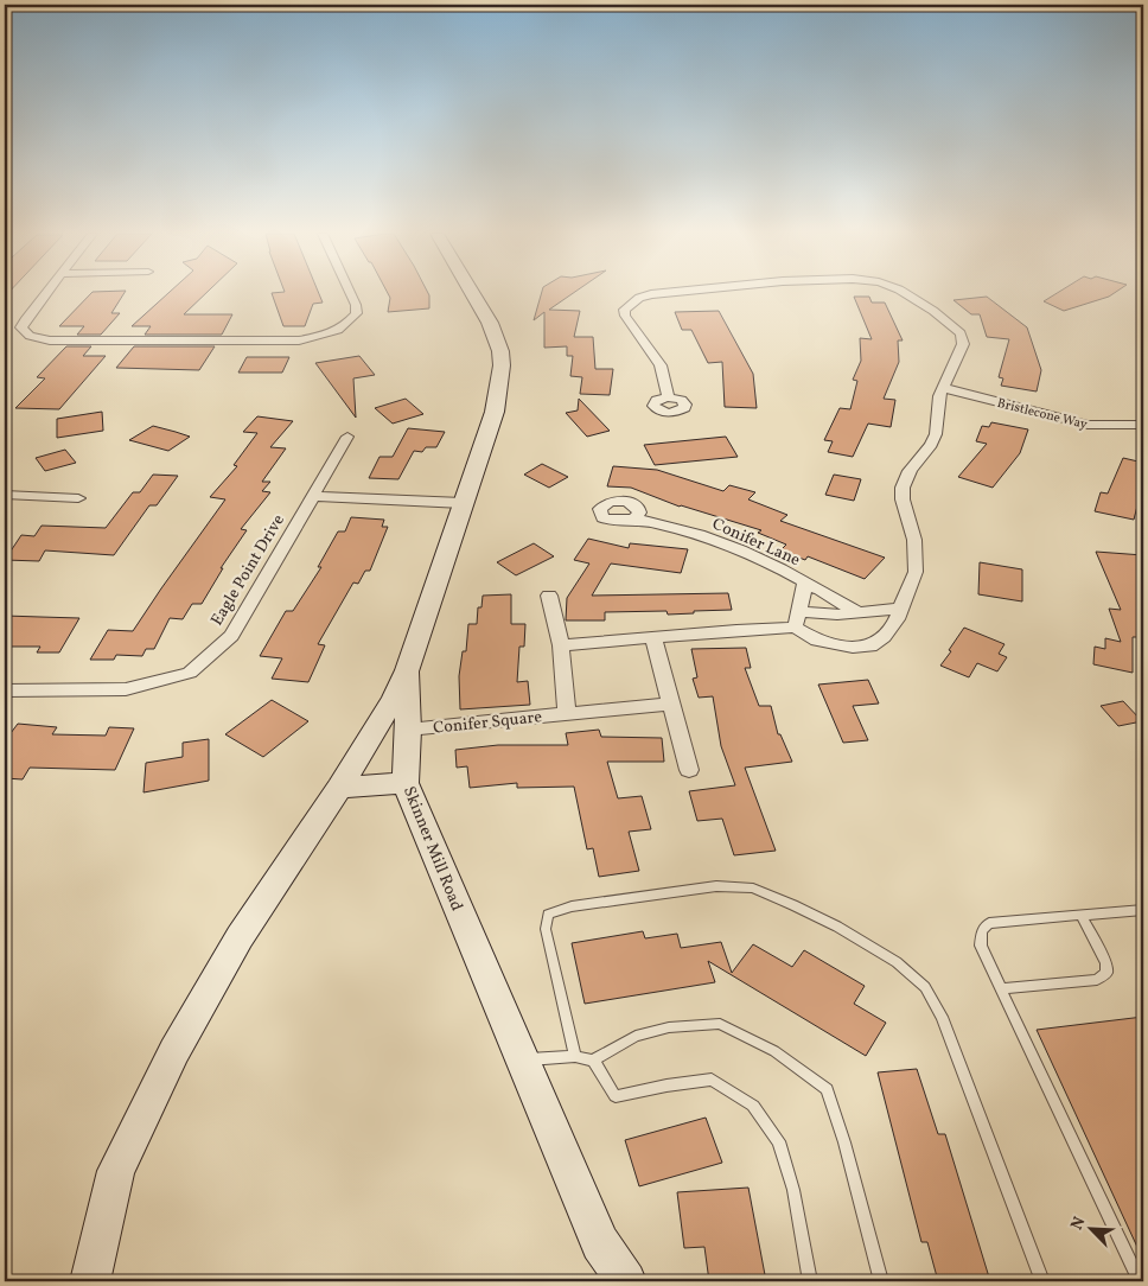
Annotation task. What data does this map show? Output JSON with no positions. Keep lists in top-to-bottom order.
{
  "streets": {
    "street": [
      "Bristlecone Way",
      "Conifer Lane",
      "Eagle Point Drive",
      "Conifer Square",
      "Skinner Mill Road"
    ]
  },
  "crossings": [
    ["Conifer Square", "Skinner Mill Road"]
  ],
  "north": "top left"
}
